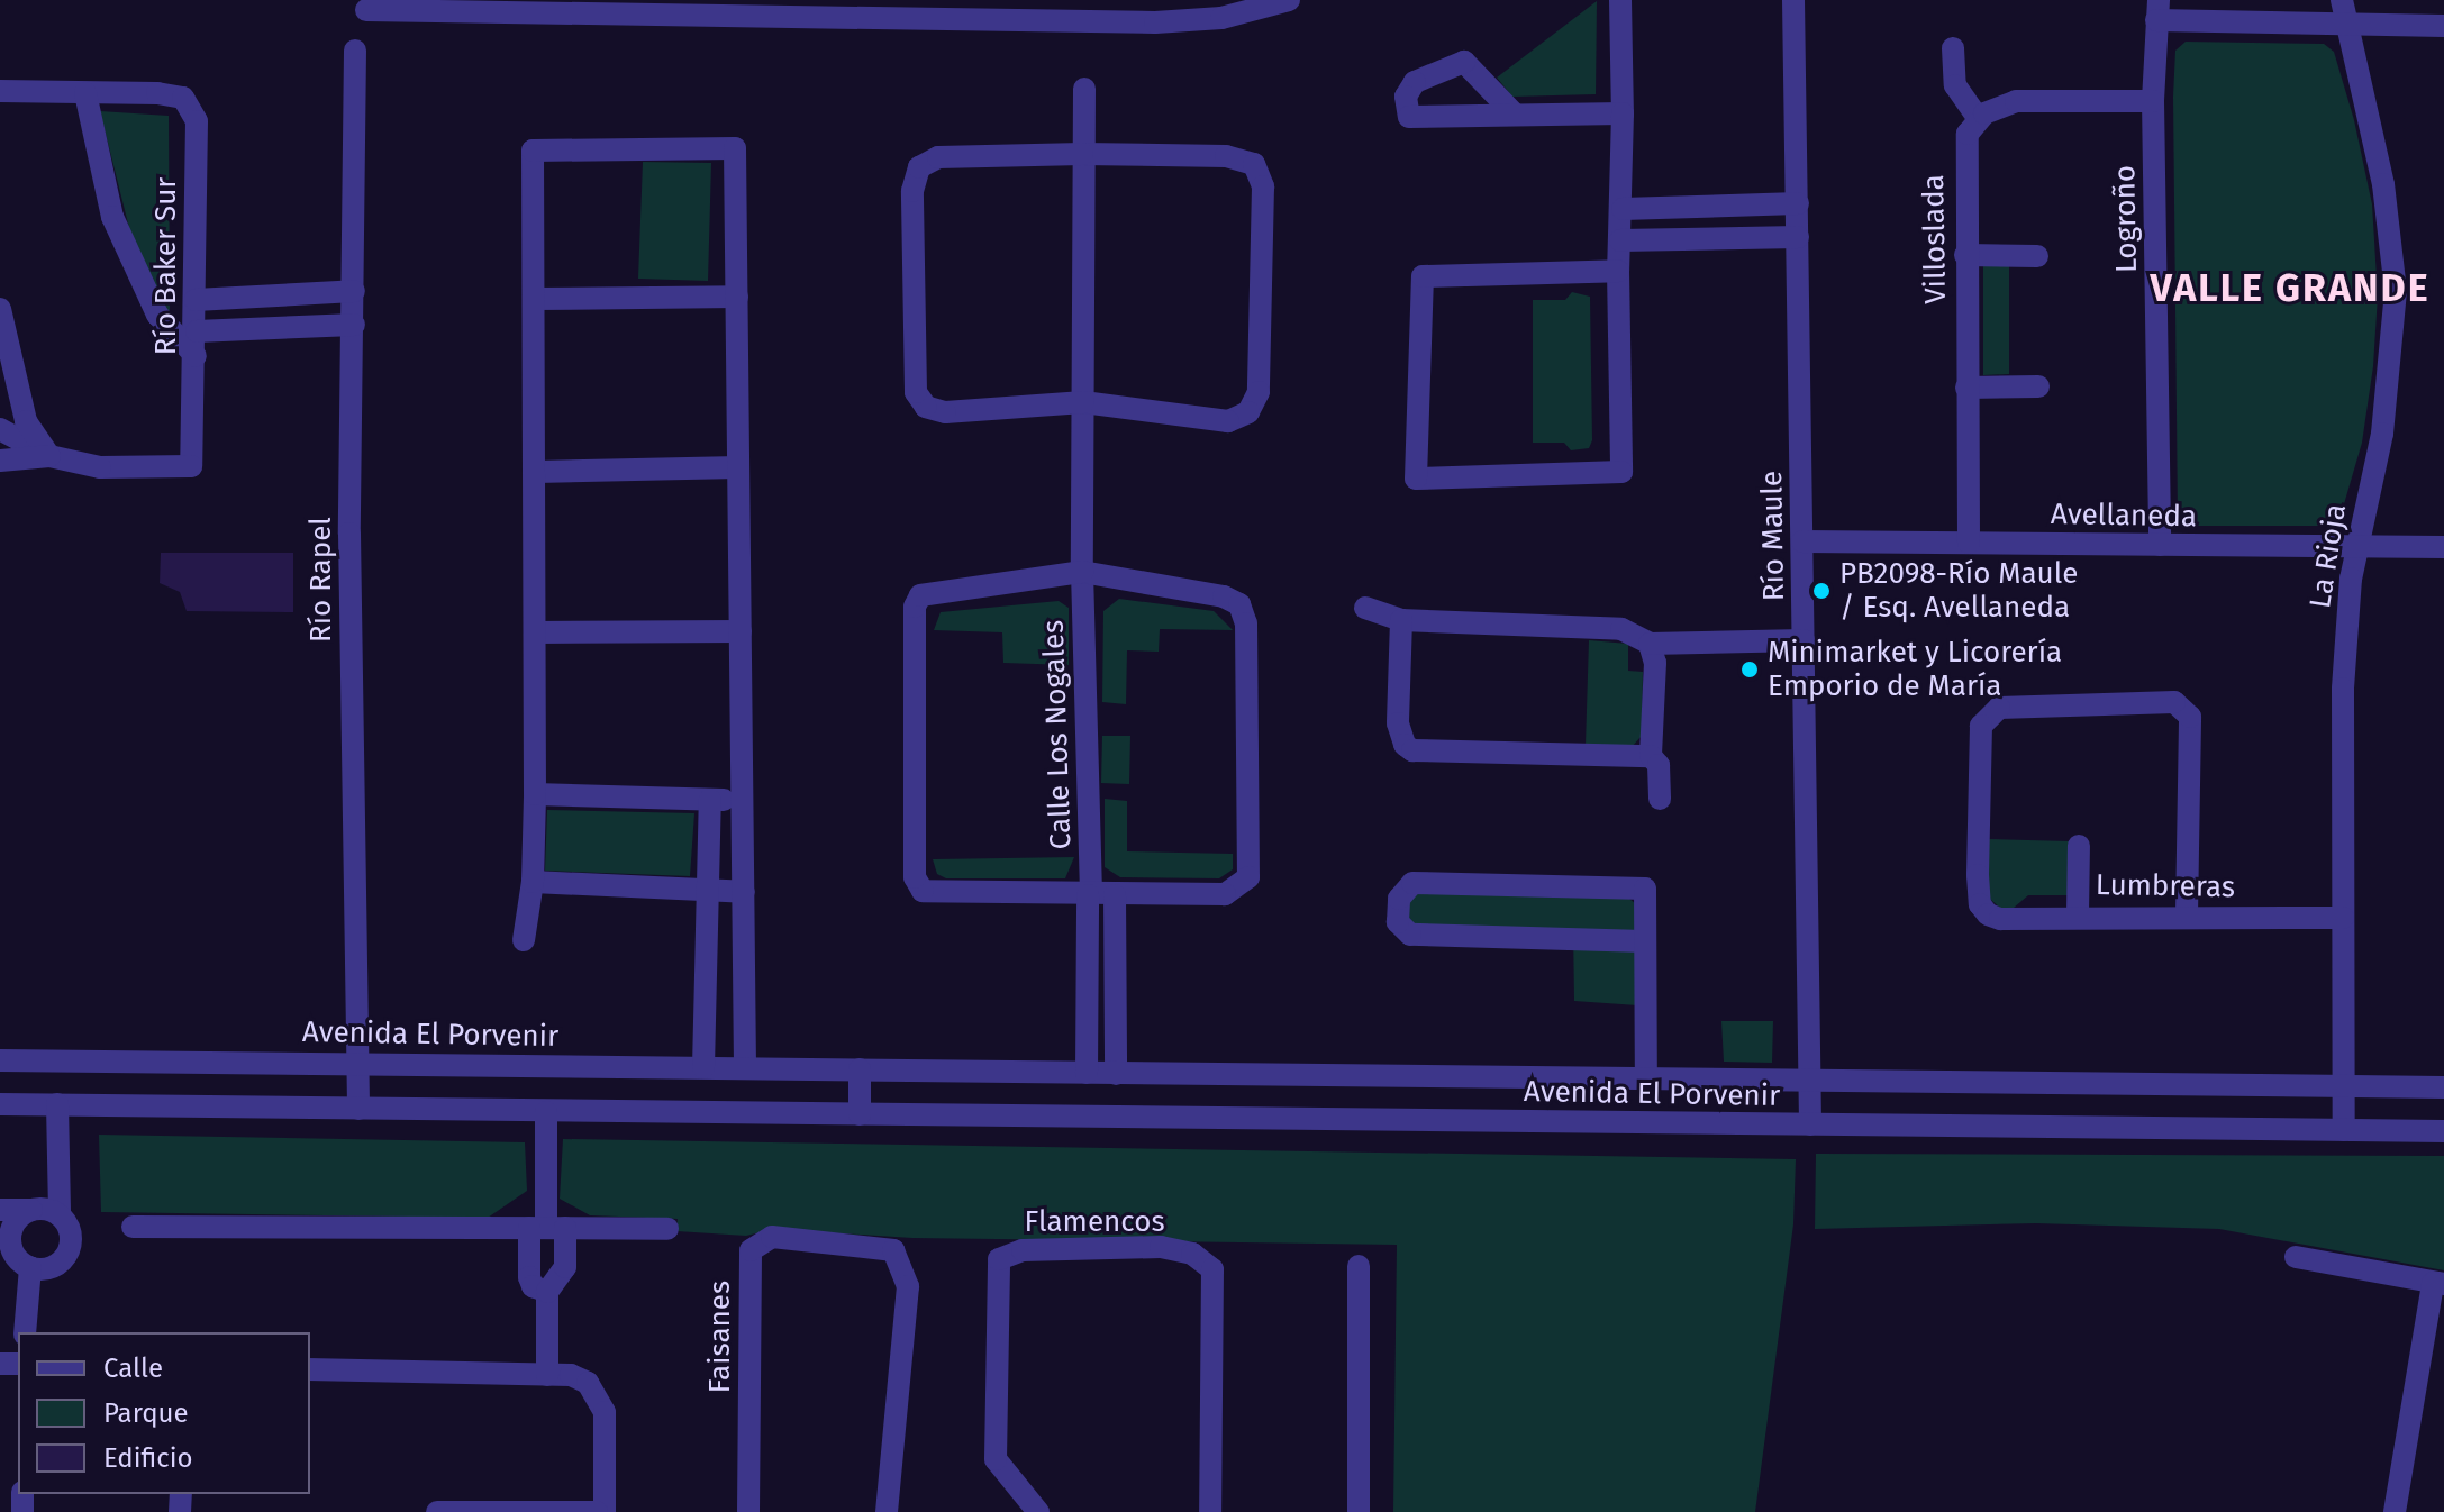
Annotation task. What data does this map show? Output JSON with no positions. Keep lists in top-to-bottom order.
{
  "streets": {
    "street": [
      "Logroño",
      "Villoslada",
      "Río Baker Sur",
      "Avellaneda",
      "Río Maule",
      "La Rioja",
      "Río Rapel",
      "Calle Los Nogales",
      "Lumbreras",
      "Avenida El Porvenir",
      "Flamencos",
      "Faisanes"
    ]
  },
  "crossings": [
    ["Logroño", "Avellaneda"],
    ["Villoslada", "Avellaneda"],
    ["Avellaneda", "Río Maule"],
    ["Avellaneda", "La Rioja"],
    ["Río Maule", "Avenida El Porvenir"],
    ["La Rioja", "Lumbreras"],
    ["La Rioja", "Avenida El Porvenir"],
    ["Río Rapel", "Avenida El Porvenir"],
    ["Calle Los Nogales", "Avenida El Porvenir"]
  ],
  "districts": ["VALLE GRANDE"],
  "places": ["PB2098-Río Maule / Esq. Avellaneda", "Minimarket y Licorería Emporio de María"],
  "legend": ["Calle", "Parque", "Edificio"]
}
